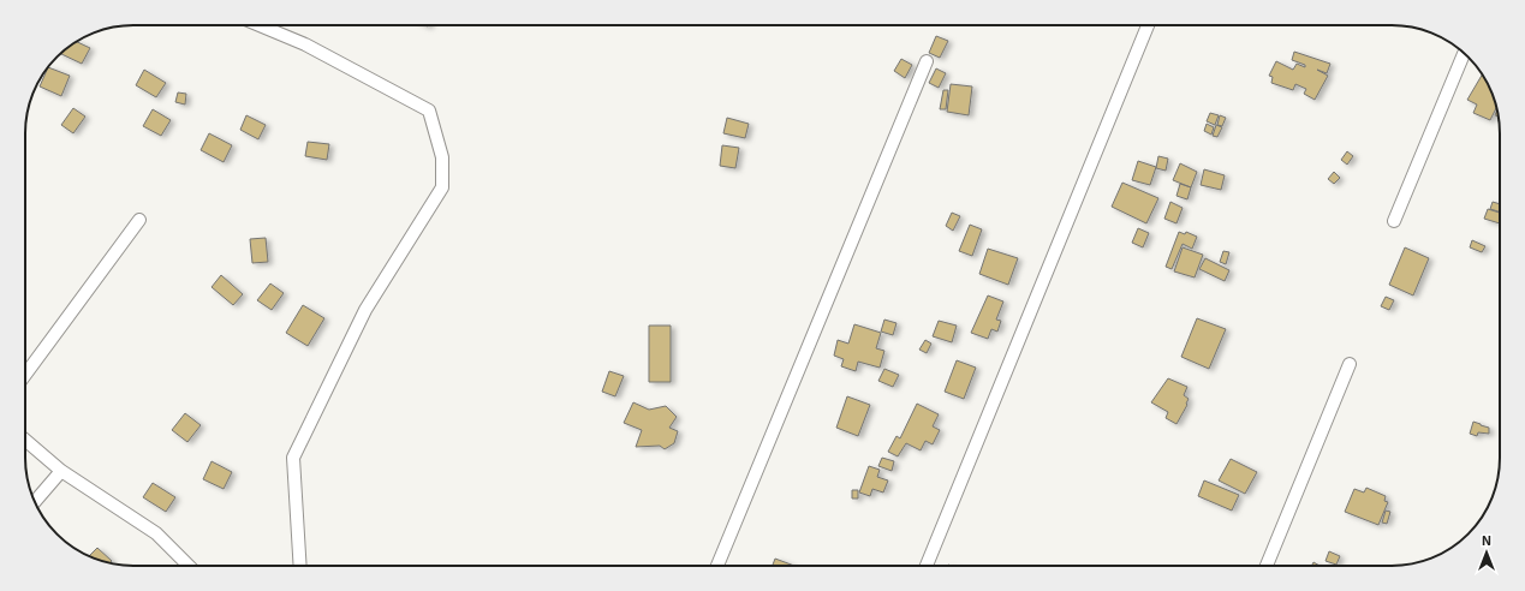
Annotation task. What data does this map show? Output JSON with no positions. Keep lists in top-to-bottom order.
{
  "north": "top"
}
